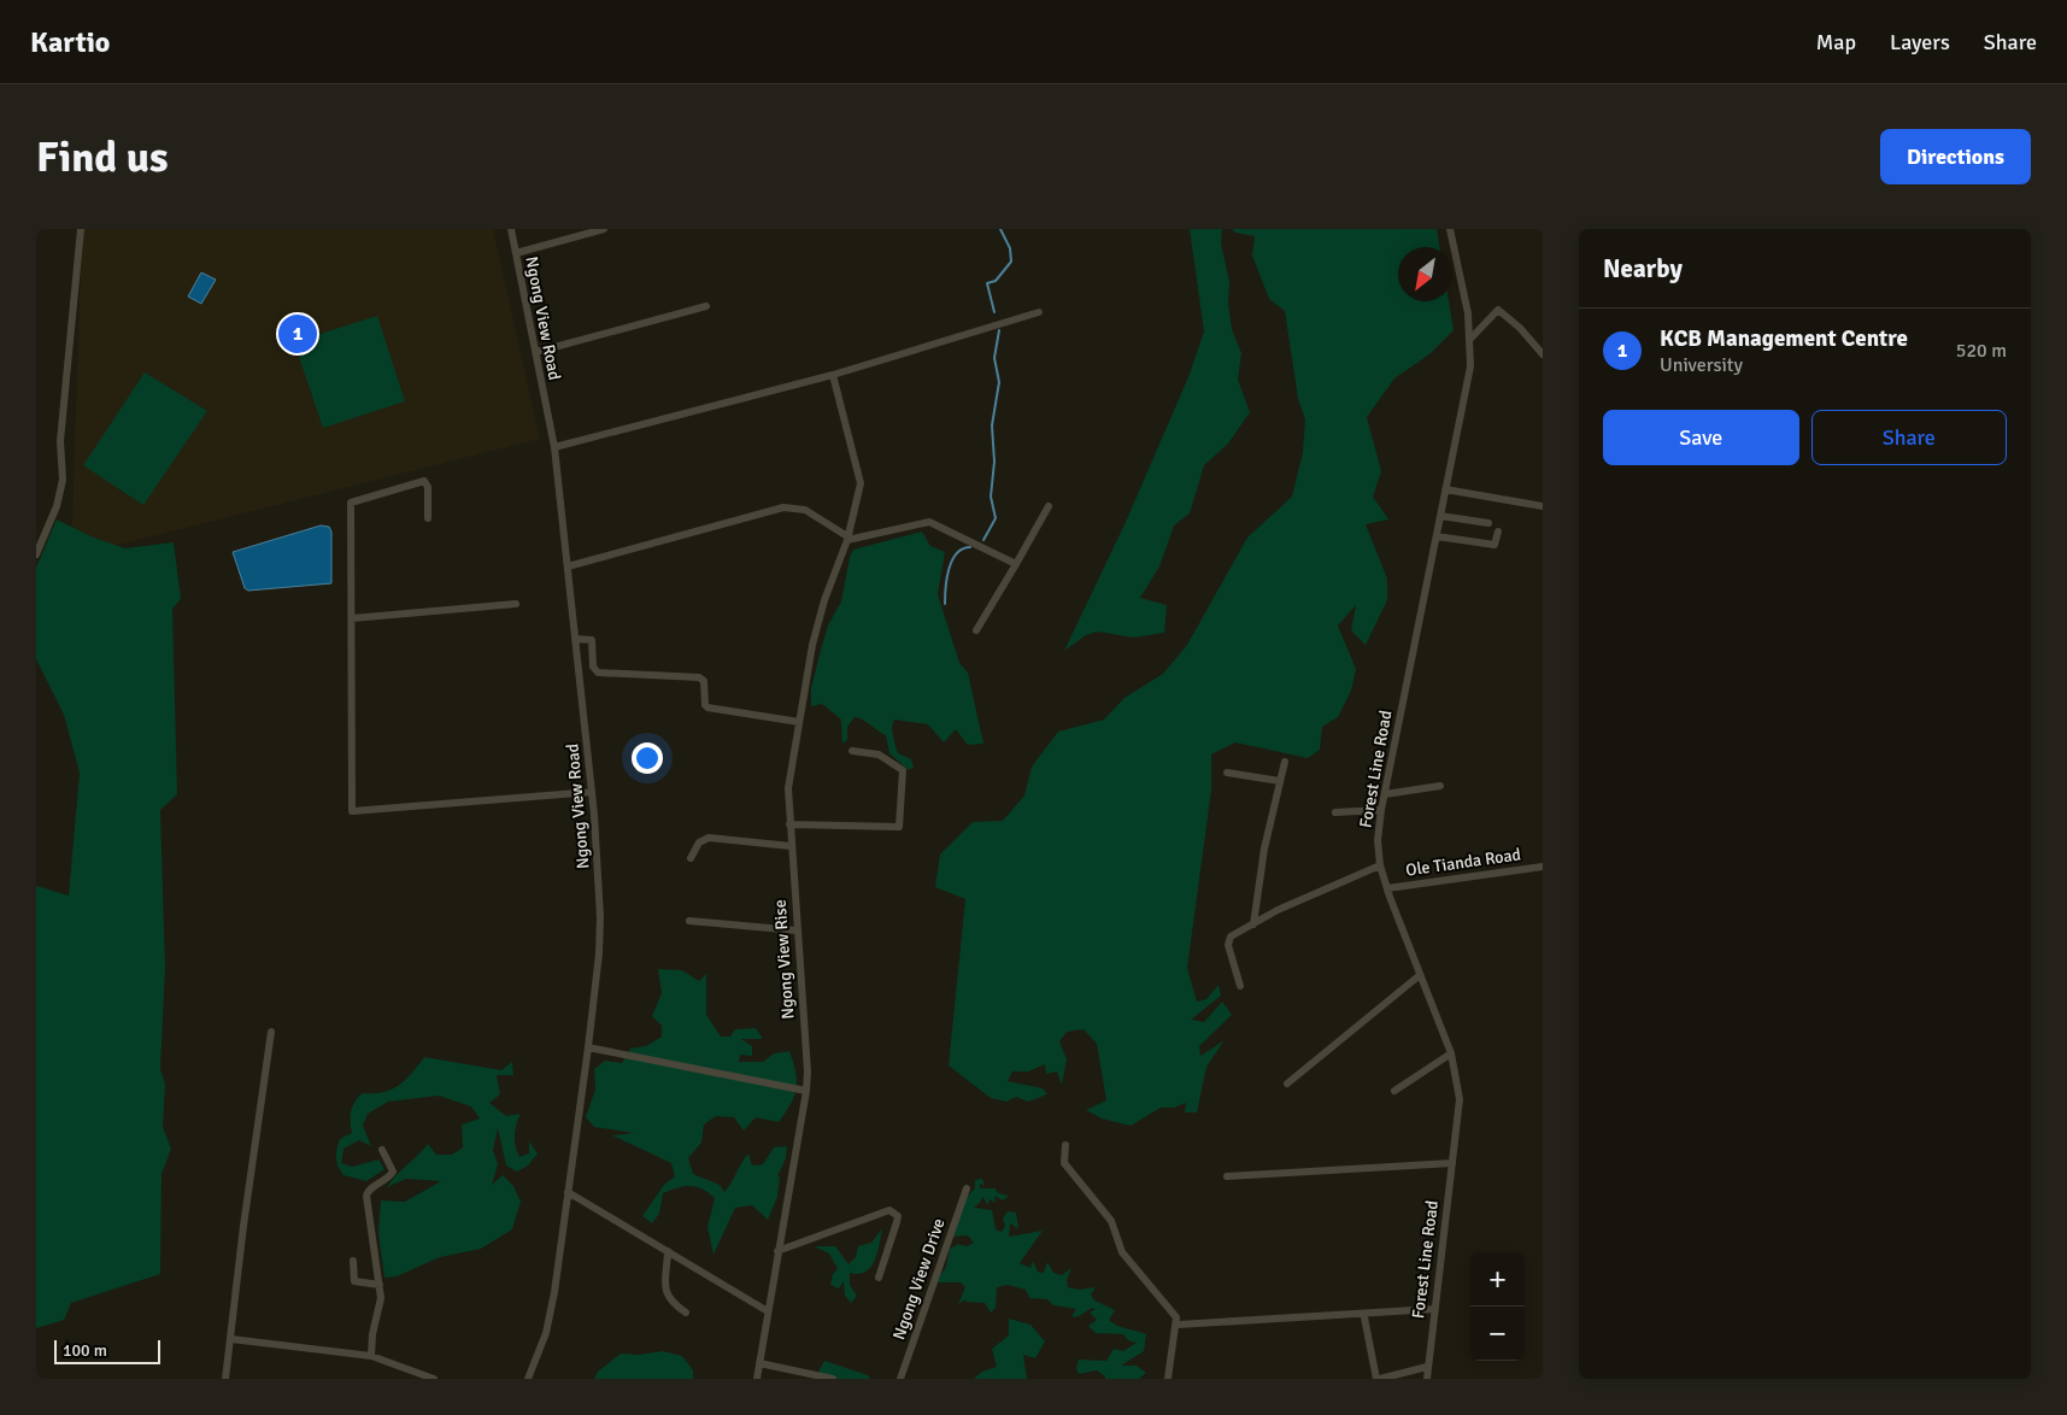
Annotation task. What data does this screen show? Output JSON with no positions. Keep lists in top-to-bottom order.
{
  "streets": {
    "street": [
      "Ngong View Road",
      "Forest Line Road",
      "Ole Tianda Road",
      "Ngong View Rise",
      "Ngong View Drive"
    ]
  },
  "crossings": [
    ["Forest Line Road", "Ole Tianda Road"]
  ],
  "scale_bar": "100 m",
  "north": "bottom left",
  "page": {
    "header": "Kartio",
    "nav": ["Map", "Layers", "Share"],
    "buttons": [
      "Directions",
      ["Save", "Share"]
    ],
    "title": "Find us",
    "heading": "Nearby",
    "list": [
      {
        "mark": "1",
        "name": "KCB Management Centre",
        "note": "University",
        "value": "520 m"
      }
    ],
    "pins": "1",
    "map_buttons": ["+", "−"],
    "scale": "100 m"
  }
}
